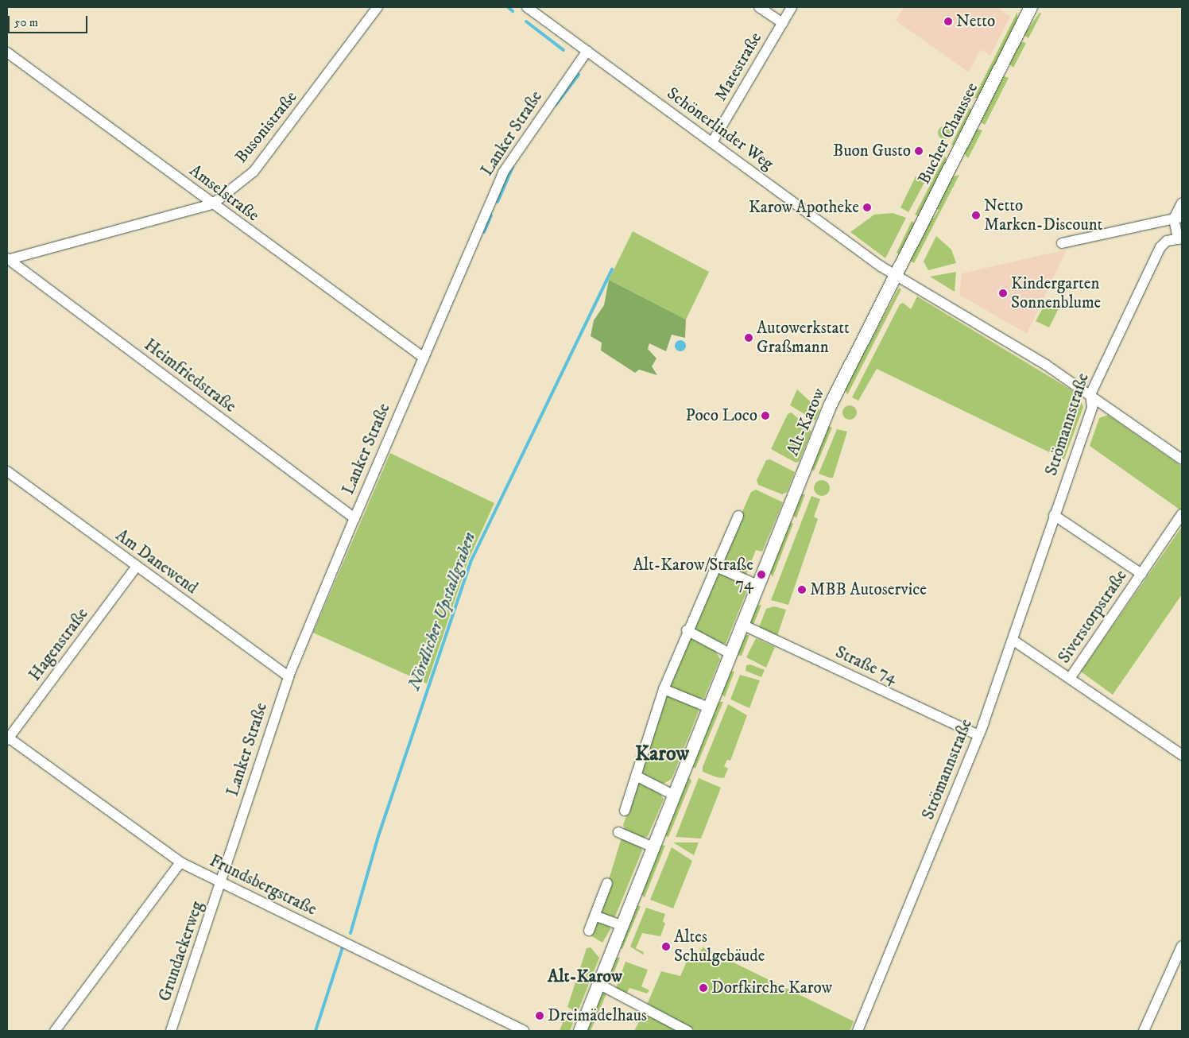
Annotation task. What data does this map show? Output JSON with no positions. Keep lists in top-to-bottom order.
{
  "streets": {
    "main road": ["Bucher Chaussee", "Alt-Karow"],
    "street": [
      "Matestraße",
      "Busonistraße",
      "Schönerlinder Weg",
      "Lanker Straße",
      "Amselstraße",
      "Heimfriedstraße",
      "Strömannstraße",
      "Am Danewend",
      "Siverstorpstraße",
      "Hagenstraße",
      "Straße 74",
      "Frundsbergstraße",
      "Grundackerweg"
    ]
  },
  "crossings": [
    ["Matestraße", "Schönerlinder Weg"],
    ["Busonistraße", "Amselstraße"],
    ["Busonistraße", "Heimfriedstraße"],
    ["Schönerlinder Weg", "Lanker Straße"],
    ["Schönerlinder Weg", "Bucher Chaussee"],
    ["Schönerlinder Weg", "Alt-Karow"],
    ["Schönerlinder Weg", "Strömannstraße"],
    ["Lanker Straße", "Amselstraße"],
    ["Lanker Straße", "Heimfriedstraße"],
    ["Lanker Straße", "Am Danewend"],
    ["Lanker Straße", "Frundsbergstraße"],
    ["Lanker Straße", "Grundackerweg"],
    ["Bucher Chaussee", "Alt-Karow"],
    ["Alt-Karow", "Straße 74"],
    ["Strömannstraße", "Siverstorpstraße"],
    ["Strömannstraße", "Straße 74"],
    ["Am Danewend", "Hagenstraße"],
    ["Hagenstraße", "Frundsbergstraße"],
    ["Frundsbergstraße", "Grundackerweg"]
  ],
  "districts": ["Karow", "Alt-Karow"],
  "water": ["Nördlicher Upstallgraben"],
  "places": [
    "Netto",
    "Buon Gusto",
    "Karow Apotheke",
    "Netto Marken-Discount",
    "Kindergarten Sonnenblume",
    "Autowerkstatt Graßmann",
    "Poco Loco",
    "Alt-Karow/Straße 74",
    "MBB Autoservice",
    "Altes Schulgebäude",
    "Dorfkirche Karow",
    "Dreimädelhaus"
  ],
  "scale_bar": "50 m"
}
